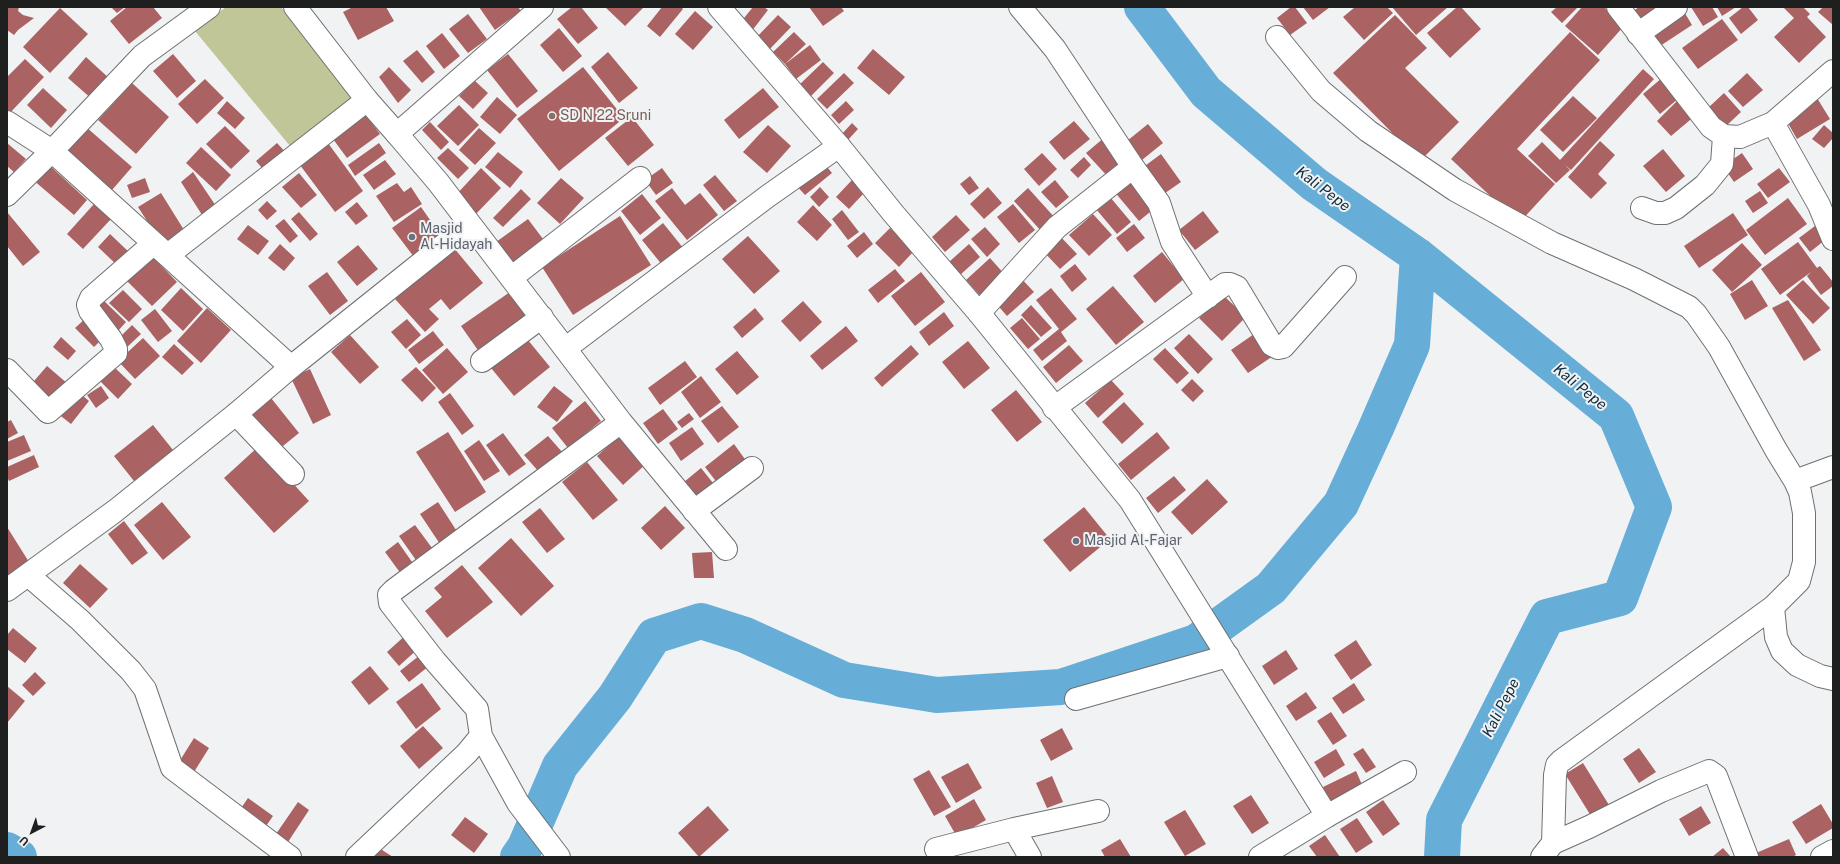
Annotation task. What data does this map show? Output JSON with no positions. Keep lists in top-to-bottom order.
{
  "water": ["Kali Pepe"],
  "places": ["SD N 22 Sruni", "Masjid Al-Hidayah", "Masjid Al-Fajar"],
  "north": "bottom left"
}
